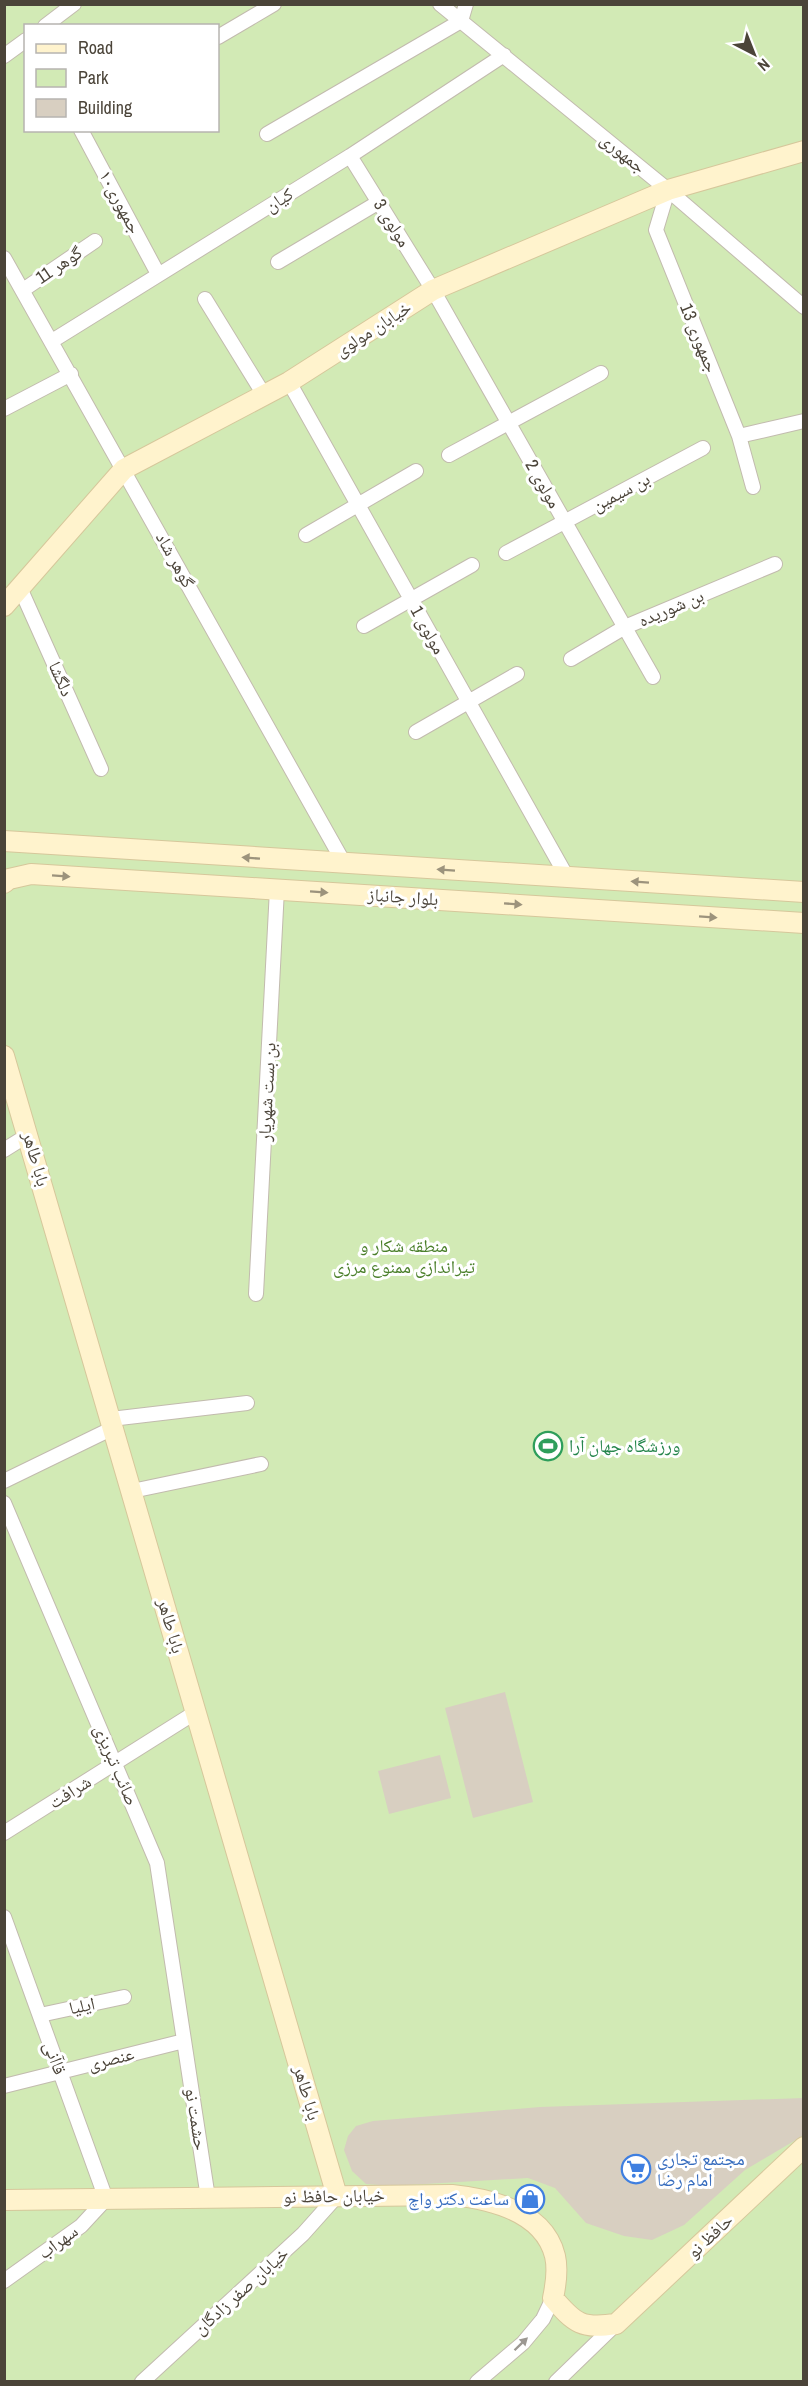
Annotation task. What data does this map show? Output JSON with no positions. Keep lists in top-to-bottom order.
{
  "streets": {
    "main road": [
      "خیابان مولوی",
      "بلوار جانباز",
      "بابا طاهر",
      "خیابان حافظ نو",
      "حافظ نو"
    ],
    "street": [
      "جمهوری",
      "کیان",
      "جمهوری۱۰",
      "مولوی 3",
      "گوهر 11",
      "جمهوری 13",
      "مولوی 2",
      "بن سیمین",
      "گوهر شاد",
      "بن شوریده",
      "مولوی 1",
      "دلگشا",
      "بن بست شهریار",
      "صائب تبریزی",
      "شرافت",
      "ایلیا",
      "قاآنی",
      "عنصری",
      "حشمت نو",
      "سهراب",
      "خیابان صفر زادگان"
    ]
  },
  "crossings": [
    ["جمهوری", "کیان"],
    ["جمهوری", "خیابان مولوی"],
    ["جمهوری", "جمهوری 13"],
    ["کیان", "جمهوری۱۰"],
    ["کیان", "مولوی 3"],
    ["کیان", "گوهر شاد"],
    ["مولوی 3", "خیابان مولوی"],
    ["مولوی 3", "مولوی 2"],
    ["گوهر 11", "گوهر شاد"],
    ["خیابان مولوی", "جمهوری 13"],
    ["خیابان مولوی", "مولوی 2"],
    ["خیابان مولوی", "گوهر شاد"],
    ["خیابان مولوی", "مولوی 1"],
    ["خیابان مولوی", "دلگشا"],
    ["مولوی 2", "بن سیمین"],
    ["مولوی 2", "بن شوریده"],
    ["گوهر شاد", "بلوار جانباز"],
    ["مولوی 1", "بلوار جانباز"],
    ["بلوار جانباز", "بن بست شهریار"],
    ["بابا طاهر", "شرافت"],
    ["بابا طاهر", "خیابان حافظ نو"],
    ["بابا طاهر", "خیابان صفر زادگان"],
    ["صائب تبریزی", "شرافت"],
    ["صائب تبریزی", "عنصری"],
    ["صائب تبریزی", "حشمت نو"],
    ["ایلیا", "قاآنی"],
    ["قاآنی", "عنصری"],
    ["قاآنی", "خیابان حافظ نو"],
    ["قاآنی", "سهراب"],
    ["عنصری", "حشمت نو"],
    ["حشمت نو", "خیابان حافظ نو"],
    ["خیابان حافظ نو", "سهراب"],
    ["خیابان حافظ نو", "خیابان صفر زادگان"]
  ],
  "parks": ["منطقه شکار و تیراندازی ممنوع مرزی"],
  "places": {
    "sports": ["ورزشگاه جهان آرا"],
    "supermarket": ["مجتمع تجاری امام رضا"],
    "shop": ["ساعت دکتر واچ"]
  },
  "legend": ["Road", "Park", "Building"],
  "north": "bottom right"
}
